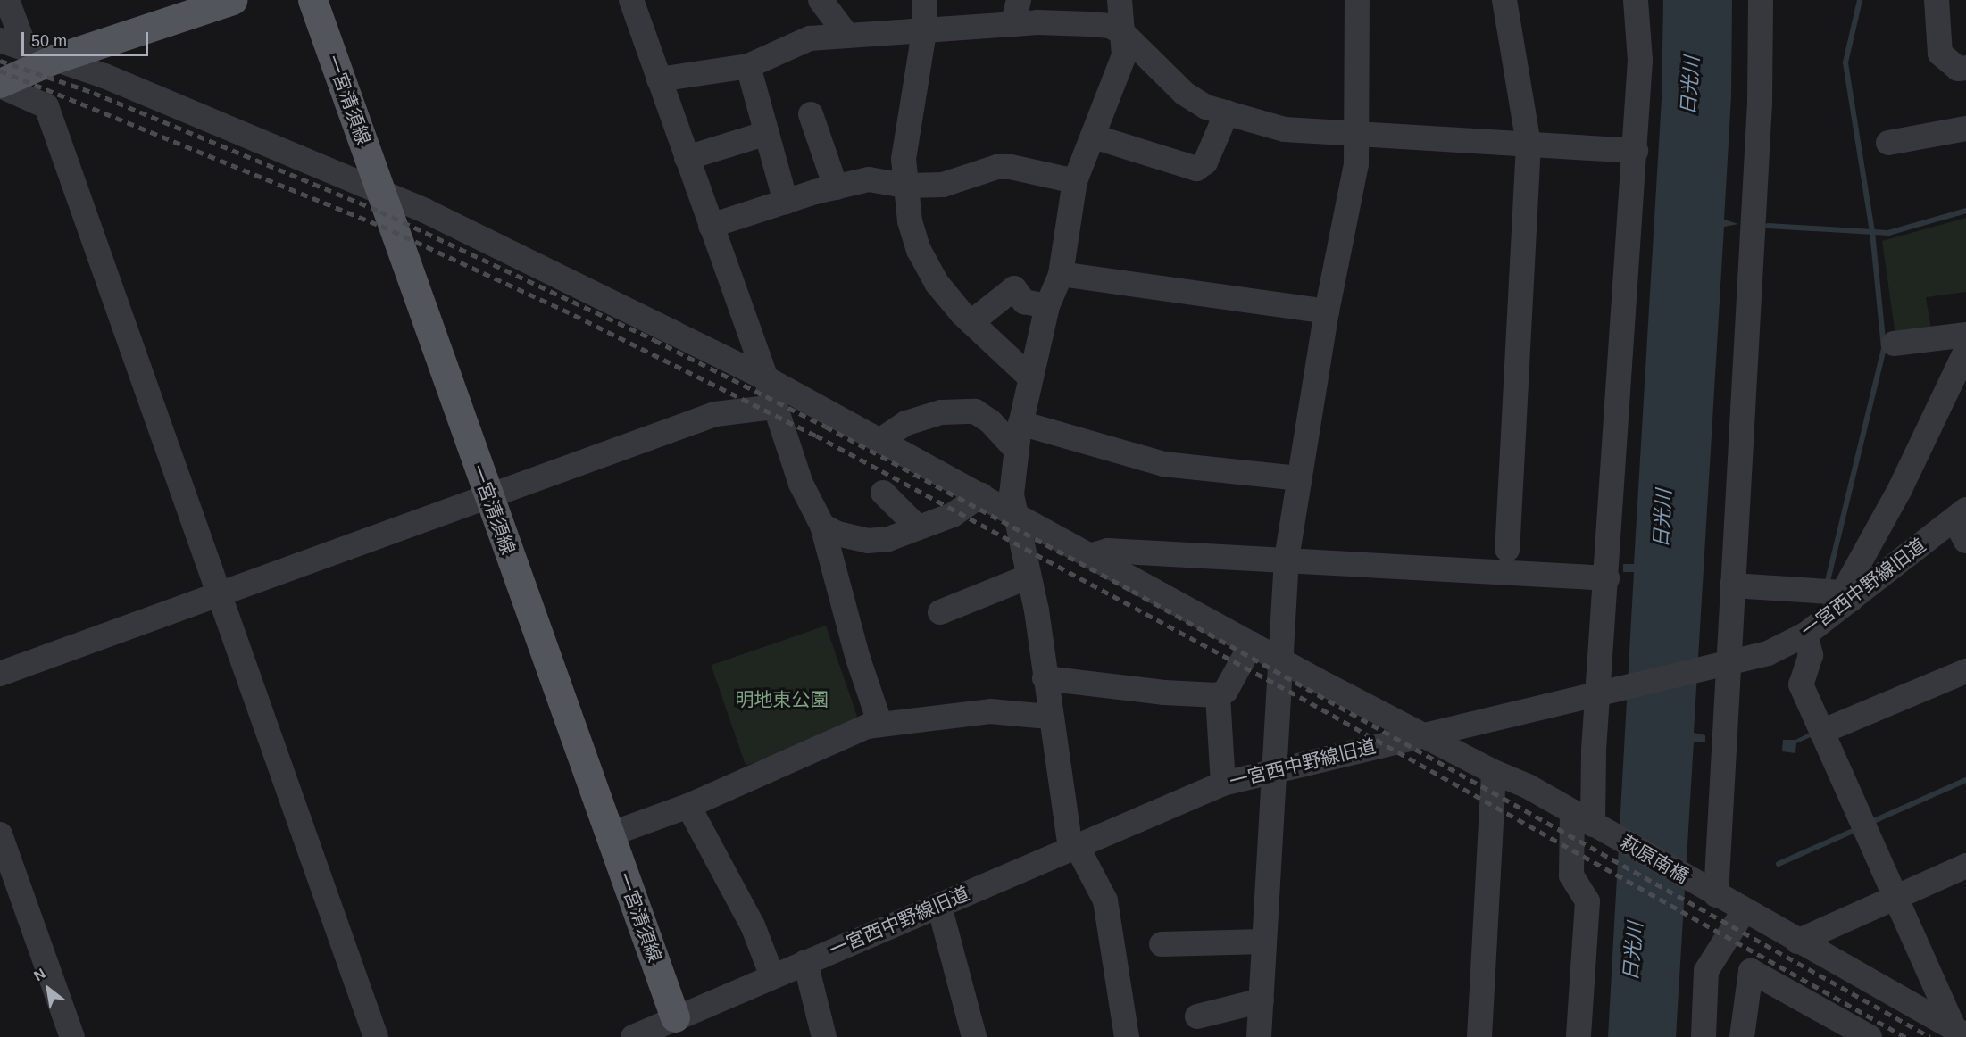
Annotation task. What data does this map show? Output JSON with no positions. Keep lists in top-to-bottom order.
{
  "streets": {
    "main road": ["一宮清須線"],
    "street": ["一宮西中野線旧道", "萩原南橋"]
  },
  "crossings": [
    ["一宮清須線", "一宮西中野線旧道"],
    ["一宮清須線", "萩原南橋"],
    ["一宮西中野線旧道", "萩原南橋"]
  ],
  "water": ["日光川"],
  "parks": ["明地東公園"],
  "scale_bar": "50 m",
  "north": "top left"
}
